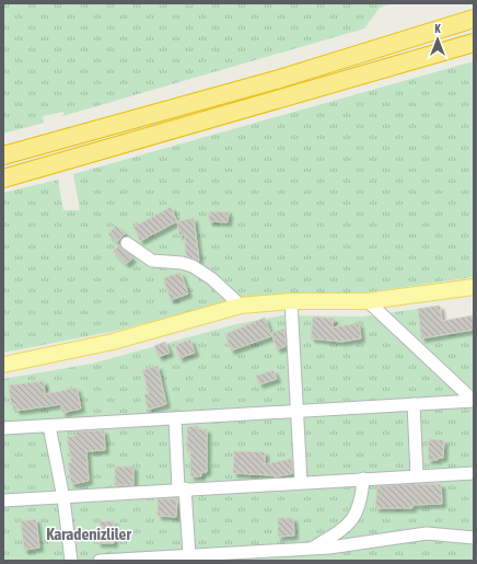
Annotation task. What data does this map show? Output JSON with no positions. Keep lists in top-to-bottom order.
{
  "districts": ["Karadenizliler"],
  "north": "top"
}
